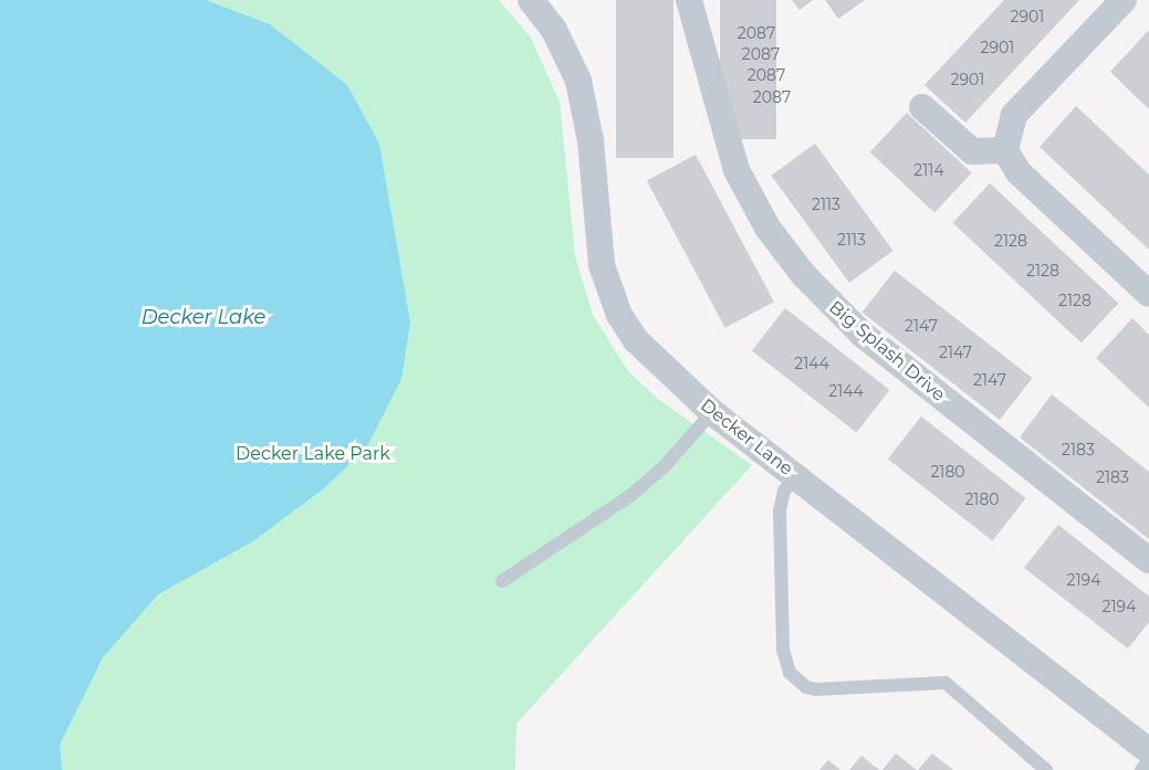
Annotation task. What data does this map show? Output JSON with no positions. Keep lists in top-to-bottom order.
{
  "streets": {
    "street": ["Big Splash Drive", "Decker Lane"]
  },
  "water": ["Decker Lake"],
  "parks": ["Decker Lake Park"],
  "house_numbers": [
    "2901",
    "2087",
    "2901",
    "2087",
    "2087",
    "2901",
    "2087",
    "2114",
    "2113",
    "2113",
    "2128",
    "2128",
    "2128",
    "2147",
    "2147",
    "2144",
    "2147",
    "2144",
    "2183",
    "2180",
    "2183",
    "2180",
    "2194",
    "2194"
  ]
}
